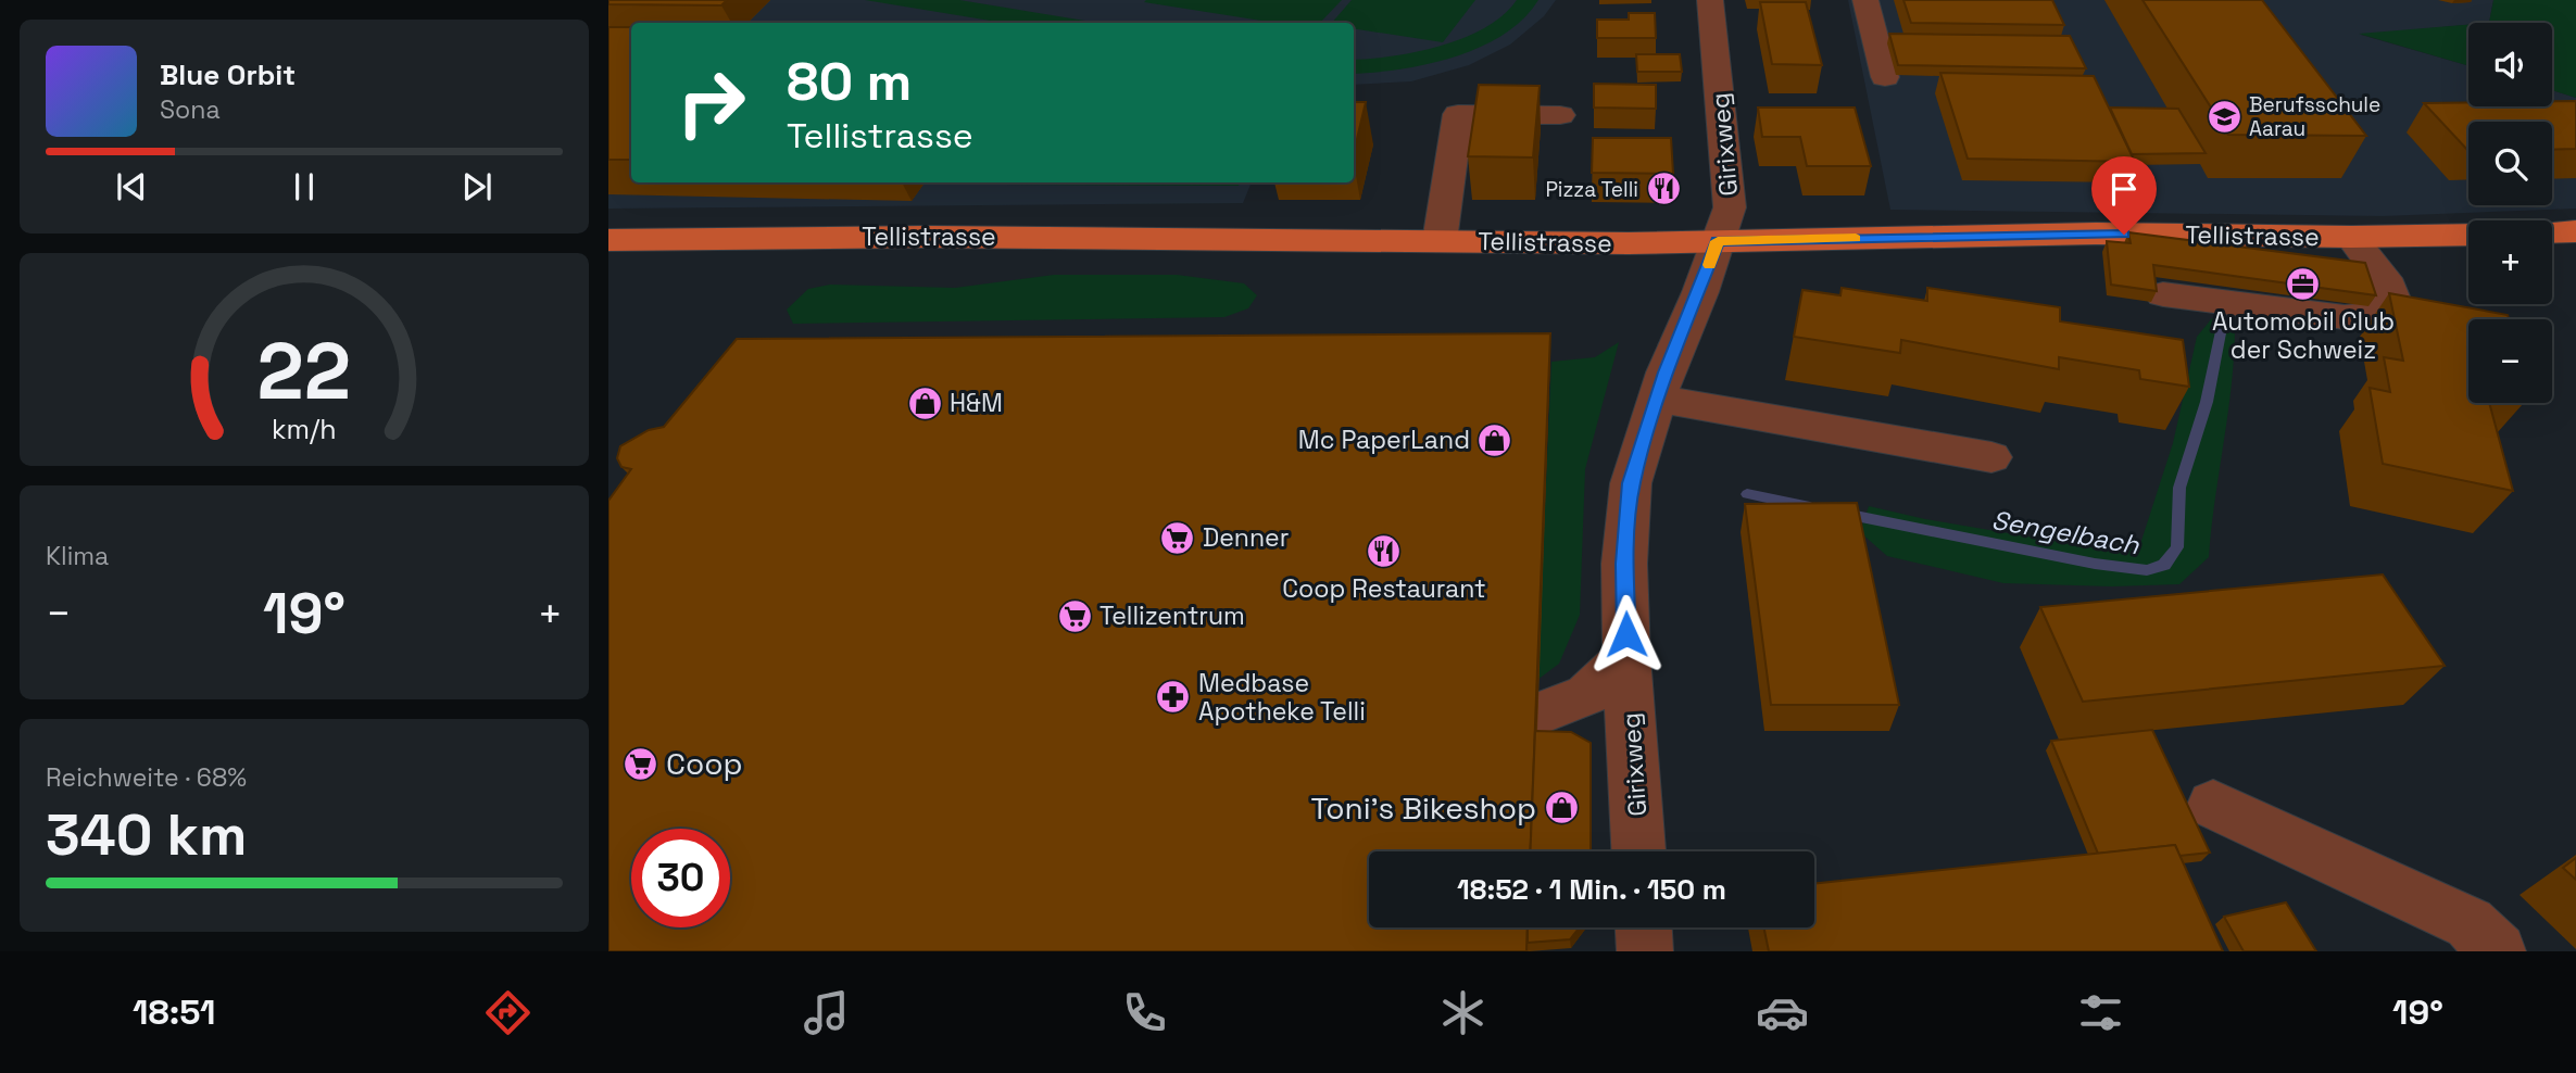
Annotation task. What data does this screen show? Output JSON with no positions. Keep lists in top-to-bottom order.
{
  "streets": {
    "main road": ["Tellistrasse"],
    "street": ["Girixweg"]
  },
  "crossings": [
    ["Girixweg", "Tellistrasse"]
  ],
  "water": ["Sengelbach"],
  "places": {
    "school or university": ["Berufsschule Aarau"],
    "restaurant": ["Pizza Telli", "Coop Restaurant"],
    "office": ["Automobil Club der Schweiz"],
    "shop": ["H&M", "Mc PaperLand", "Toni's Bikeshop"],
    "supermarket": ["Denner", "Tellizentrum", "Coop"],
    "pharmacy": ["Medbase Apotheke Telli"]
  },
  "page": {
    "map_buttons": ["+", "−"],
    "turn": ["80 m", "Tellistrasse"],
    "song": ["Blue Orbit", "Sona"],
    "tile": [
      "Klima",
      ["Reichweite · 68%", "340 km"]
    ],
    "heat": ["−", "19°", "+"],
    "limit": "30",
    "trip": "18:52 · 1 Min. · 150 m",
    "tabs": ["18:51", "19°"],
    "gauge": ["22", "km/h"]
  }
}
